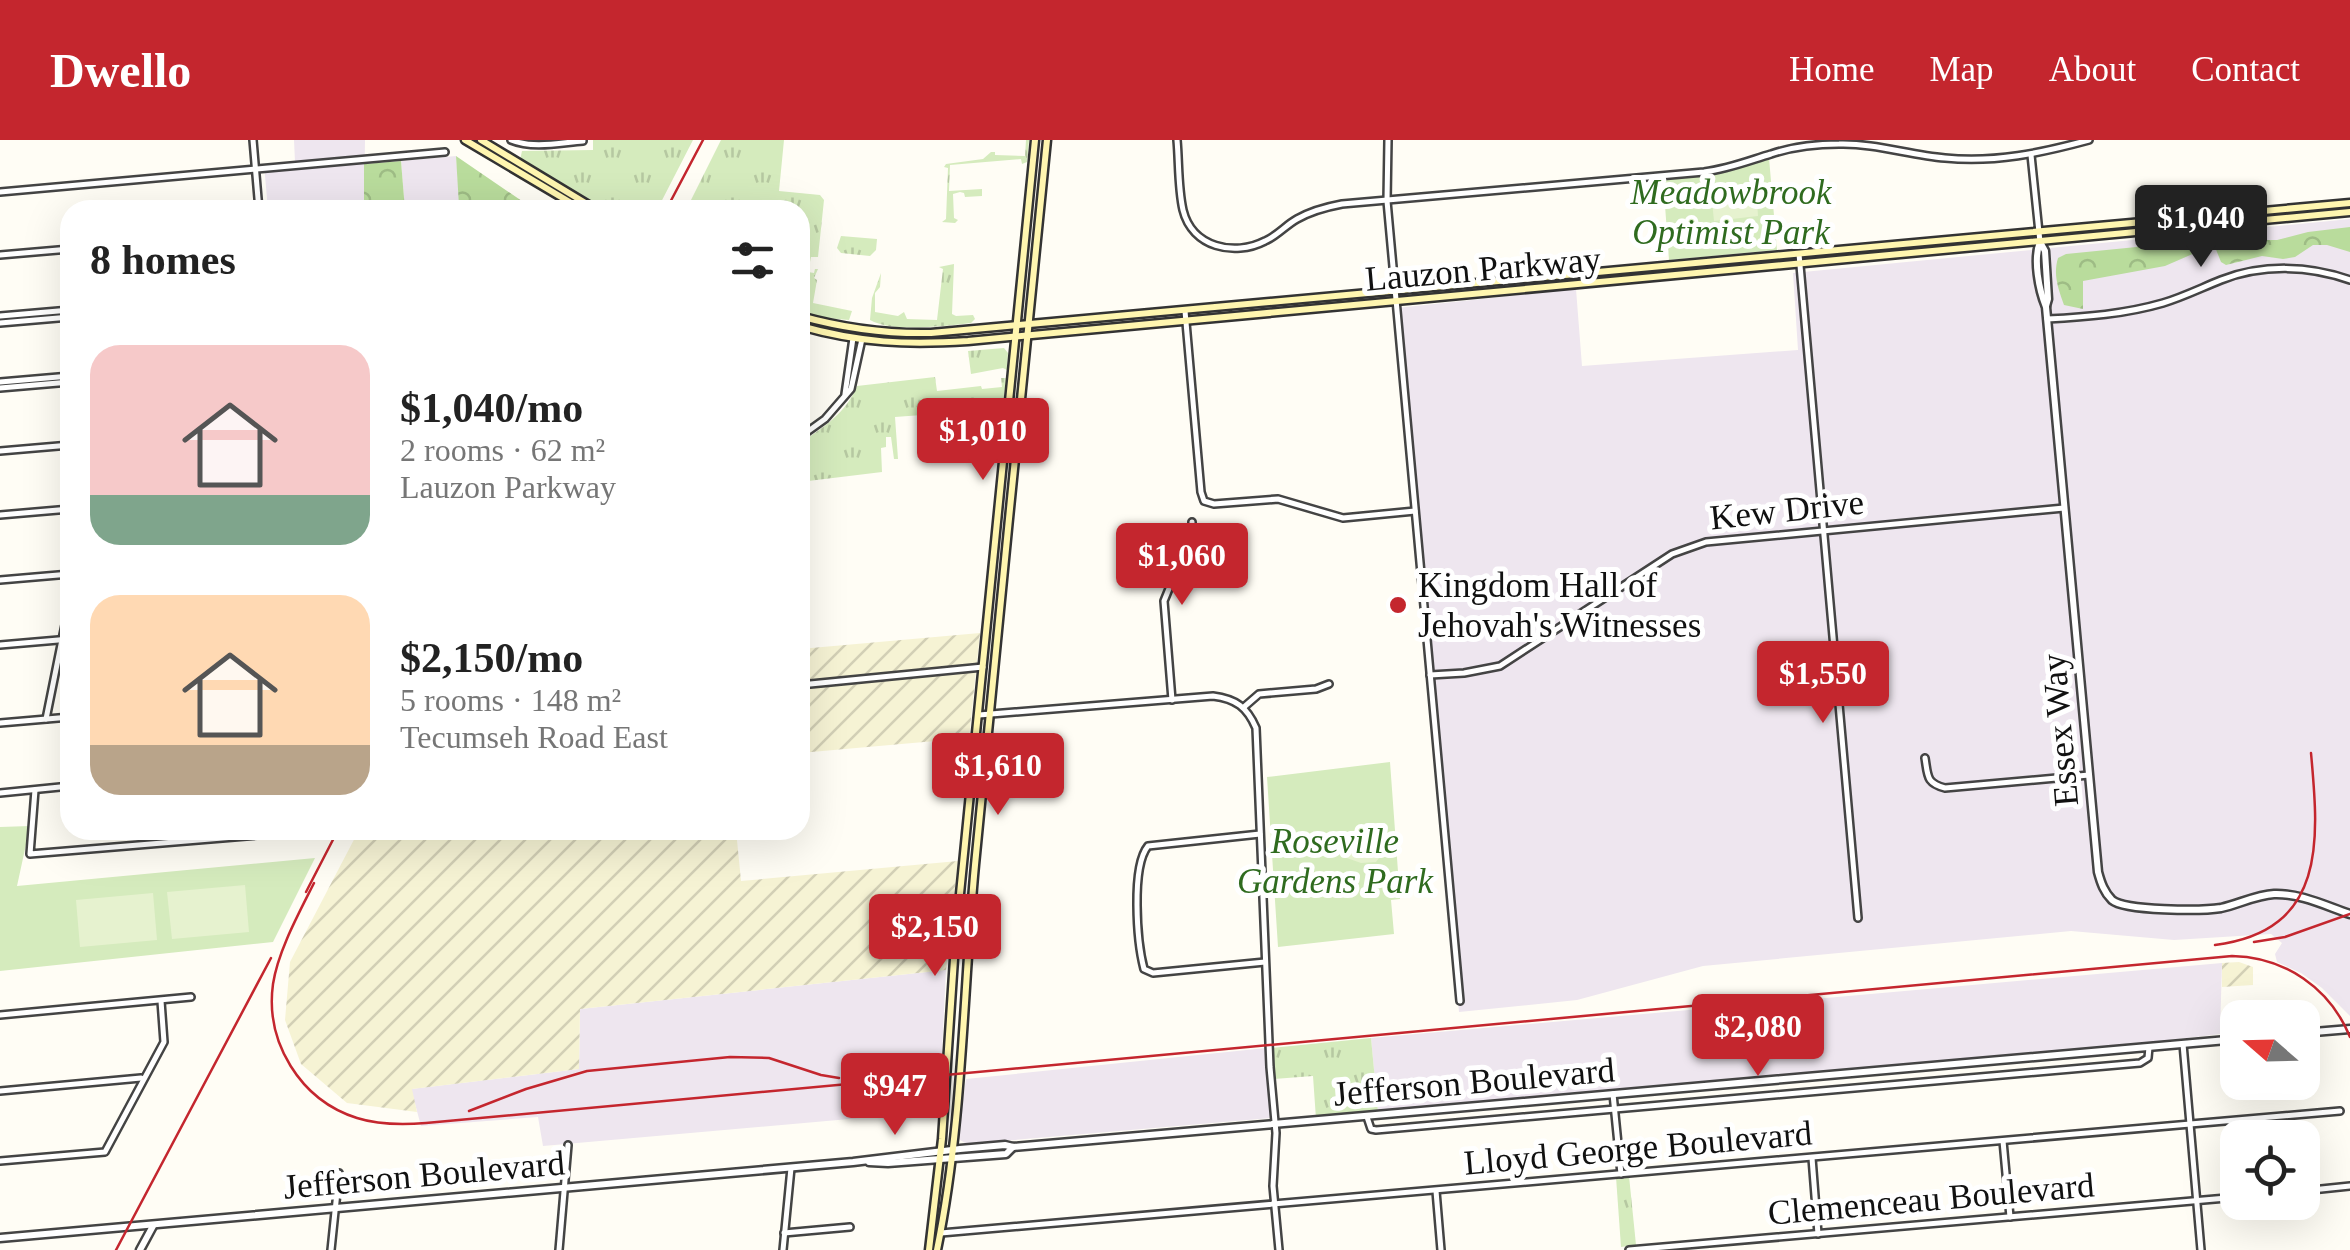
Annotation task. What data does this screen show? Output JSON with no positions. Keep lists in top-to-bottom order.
{
  "streets": {
    "main road": ["Lauzon Parkway"],
    "street": [
      "Kew Drive",
      "Essex Way",
      "Jefferson Boulevard",
      "Lloyd George Boulevard",
      "Clemenceau Boulevard"
    ]
  },
  "crossings": [
    ["Lauzon Parkway", "Essex Way"],
    ["Kew Drive", "Essex Way"]
  ],
  "parks": ["Meadowbrook Optimist Park", "Roseville Gardens Park"],
  "places": ["Kingdom Hall of Jehovah's Witnesses"],
  "north": "left",
  "page": {
    "header": "Dwello",
    "nav": [
      "Home",
      "Map",
      "About",
      "Contact"
    ],
    "price": [
      "$1,040",
      "$1,010",
      "$1,060",
      "$1,550",
      "$1,610",
      "$2,150",
      "$2,080",
      "$947"
    ],
    "heading": "8 homes",
    "list": [
      {
        "name": "$1,040/mo",
        "note": "2 rooms · 62 m² · Lauzon Parkway"
      },
      {
        "name": "$2,150/mo",
        "note": "5 rooms · 148 m² · Tecumseh Road East"
      }
    ]
  }
}
